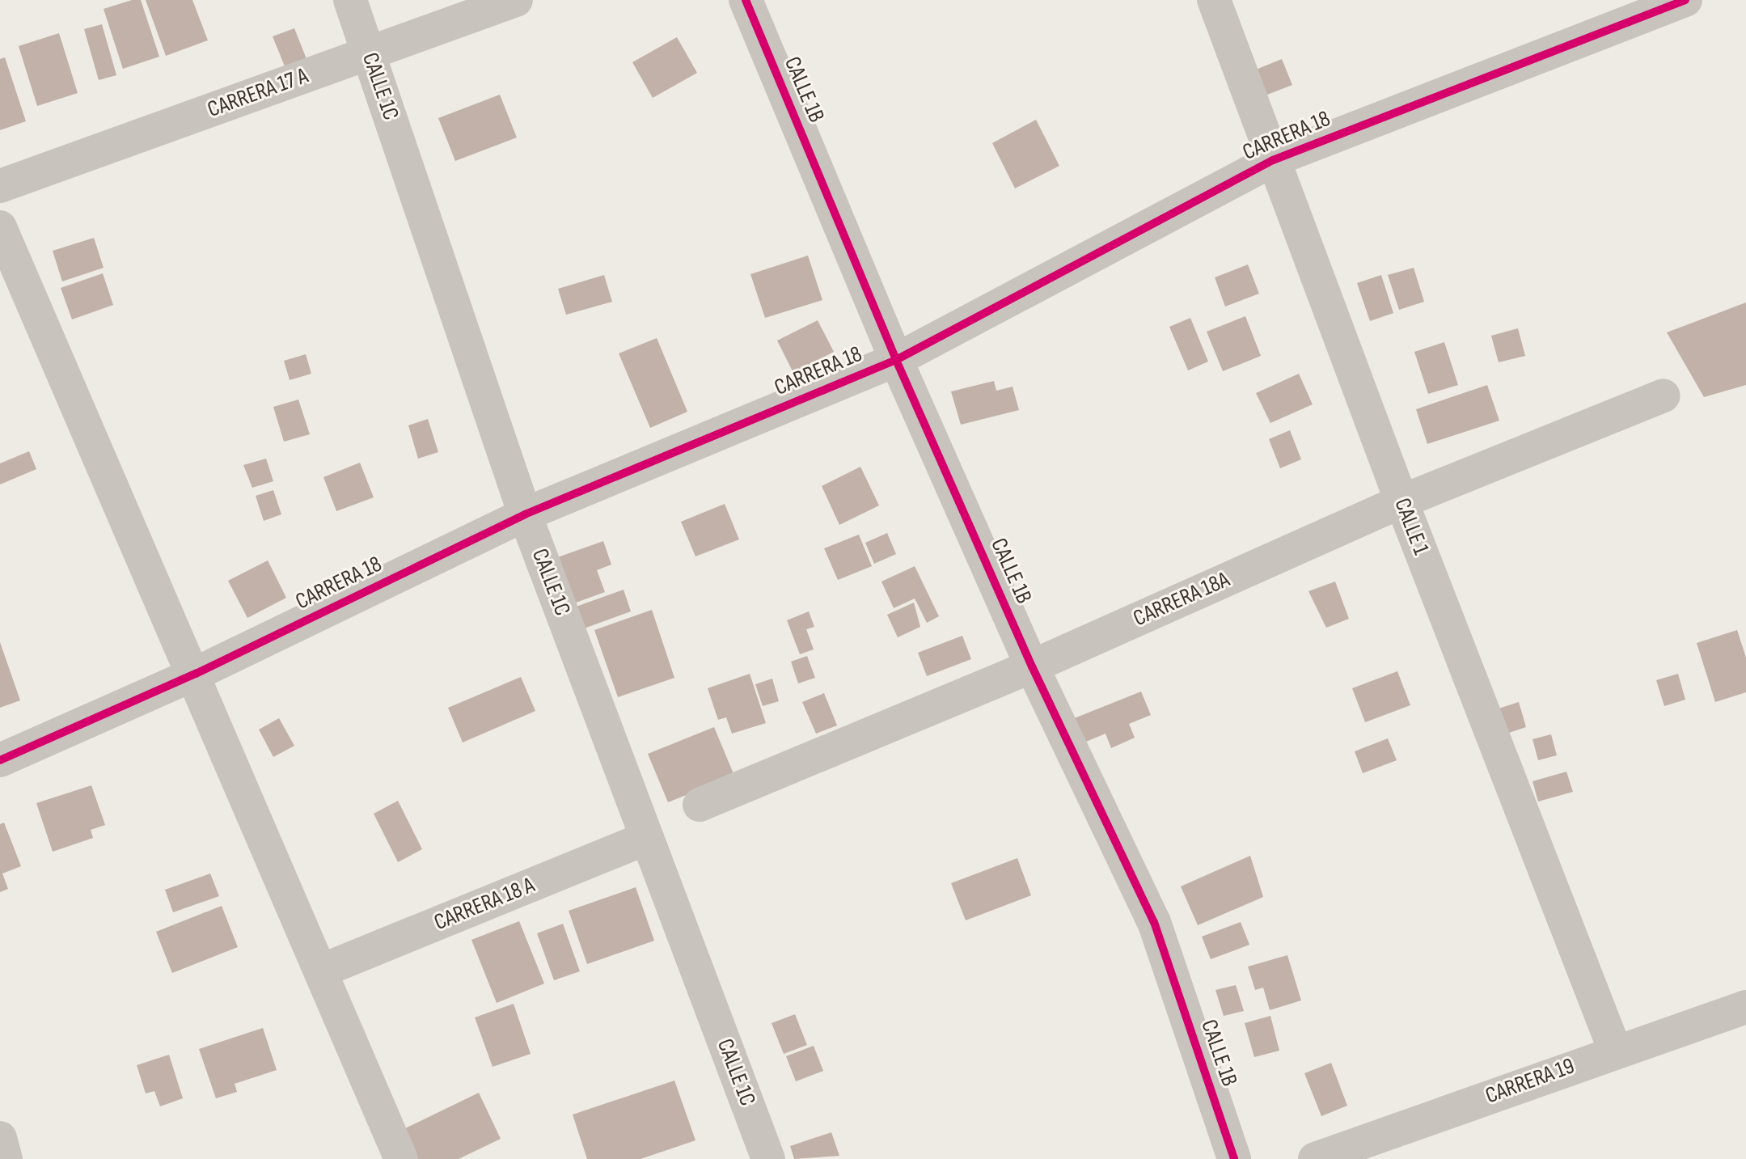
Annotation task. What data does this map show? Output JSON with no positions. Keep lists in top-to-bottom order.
{
  "streets": {
    "street": [
      "CALLE 1C",
      "CALLE 1B",
      "CARRERA 17 A",
      "CARRERA 18",
      "CALLE 1",
      "CARRERA 18A",
      "CARRERA 18 A",
      "CARRERA 19"
    ]
  },
  "crossings": [
    ["CALLE 1C", "CARRERA 17 A"],
    ["CALLE 1C", "CARRERA 18"],
    ["CALLE 1C", "CARRERA 18 A"],
    ["CALLE 1B", "CARRERA 18"],
    ["CALLE 1B", "CARRERA 18A"],
    ["CARRERA 18", "CALLE 1"],
    ["CALLE 1", "CARRERA 18A"],
    ["CALLE 1", "CARRERA 19"]
  ]
}
